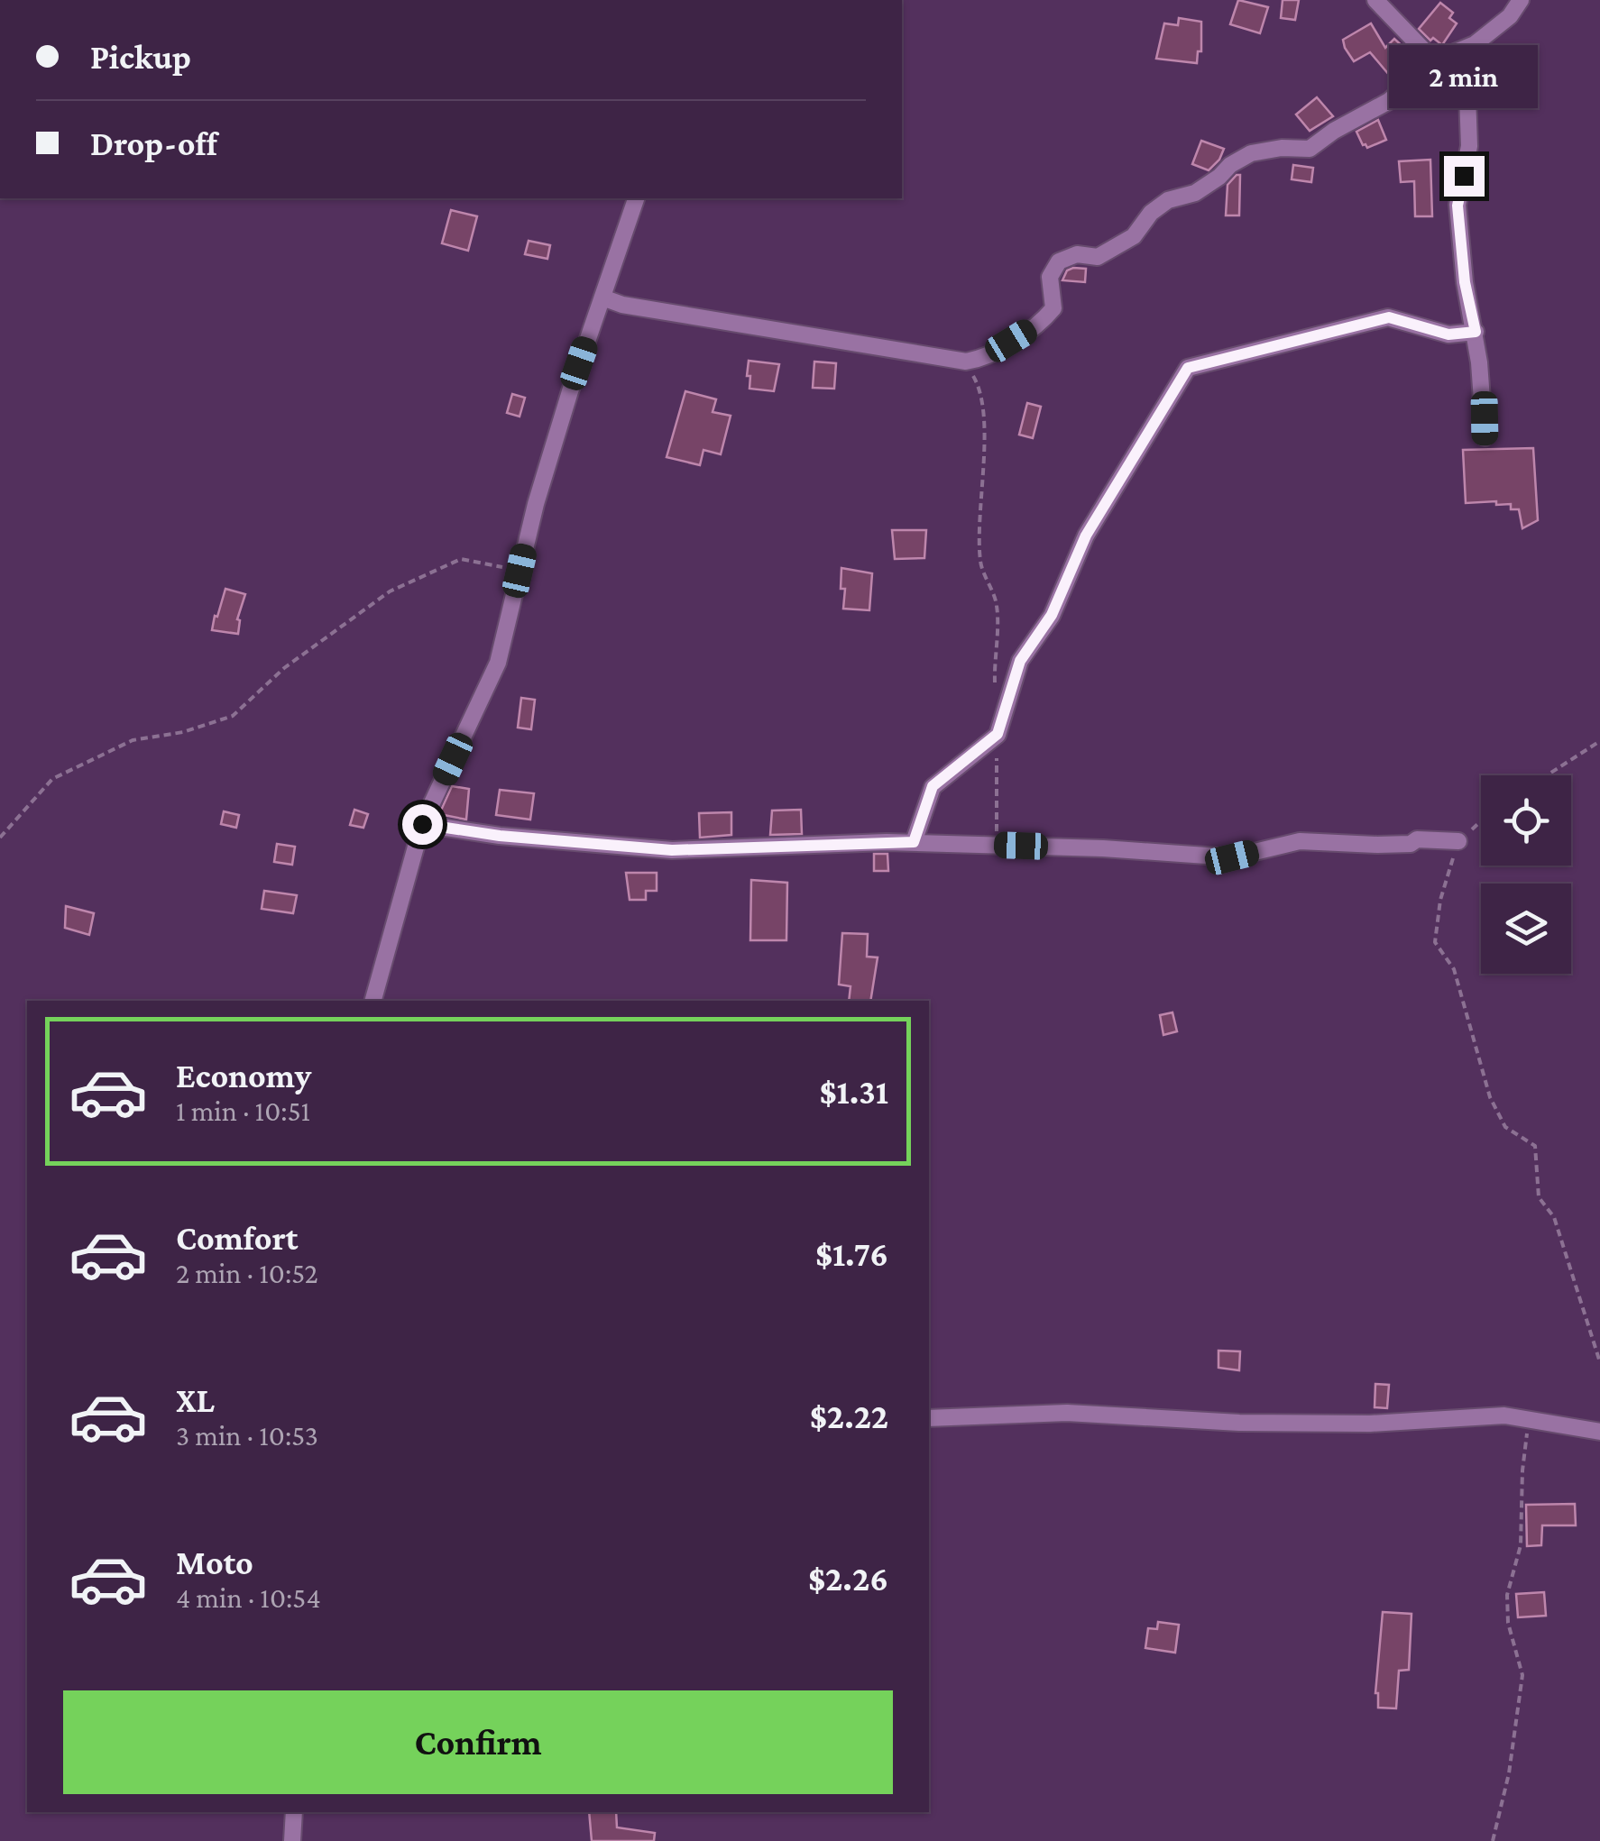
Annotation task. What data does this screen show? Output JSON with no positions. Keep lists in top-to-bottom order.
{
  "page": {
    "banner": ["Pickup", "Drop-off"],
    "bubble": "2 min",
    "list": [
      {
        "name": "Economy",
        "note": "1 min · 10:51",
        "value": "$1.31"
      },
      {
        "name": "Comfort",
        "note": "2 min · 10:52",
        "value": "$1.76"
      },
      {
        "name": "XL",
        "note": "3 min · 10:53",
        "value": "$2.22"
      },
      {
        "name": "Moto",
        "note": "4 min · 10:54",
        "value": "$2.26"
      }
    ],
    "buttons": "Confirm"
  }
}
